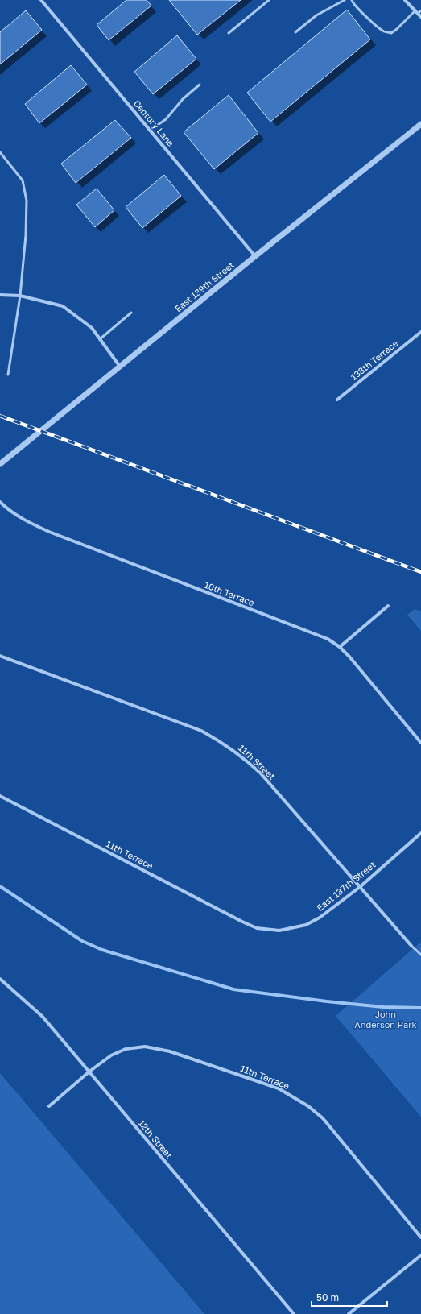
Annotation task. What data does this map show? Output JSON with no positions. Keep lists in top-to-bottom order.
{
  "streets": {
    "street": [
      "Century Lane",
      "East 139th Street",
      "138th Terrace",
      "10th Terrace",
      "11th Street",
      "11th Terrace",
      "East 137th Street",
      "12th Street"
    ]
  },
  "crossings": [
    ["Century Lane", "East 139th Street"],
    ["11th Street", "East 137th Street"],
    ["11th Terrace", "East 137th Street"],
    ["11th Terrace", "12th Street"]
  ],
  "parks": ["John Anderson Park"],
  "scale_bar": "50 m"
}
